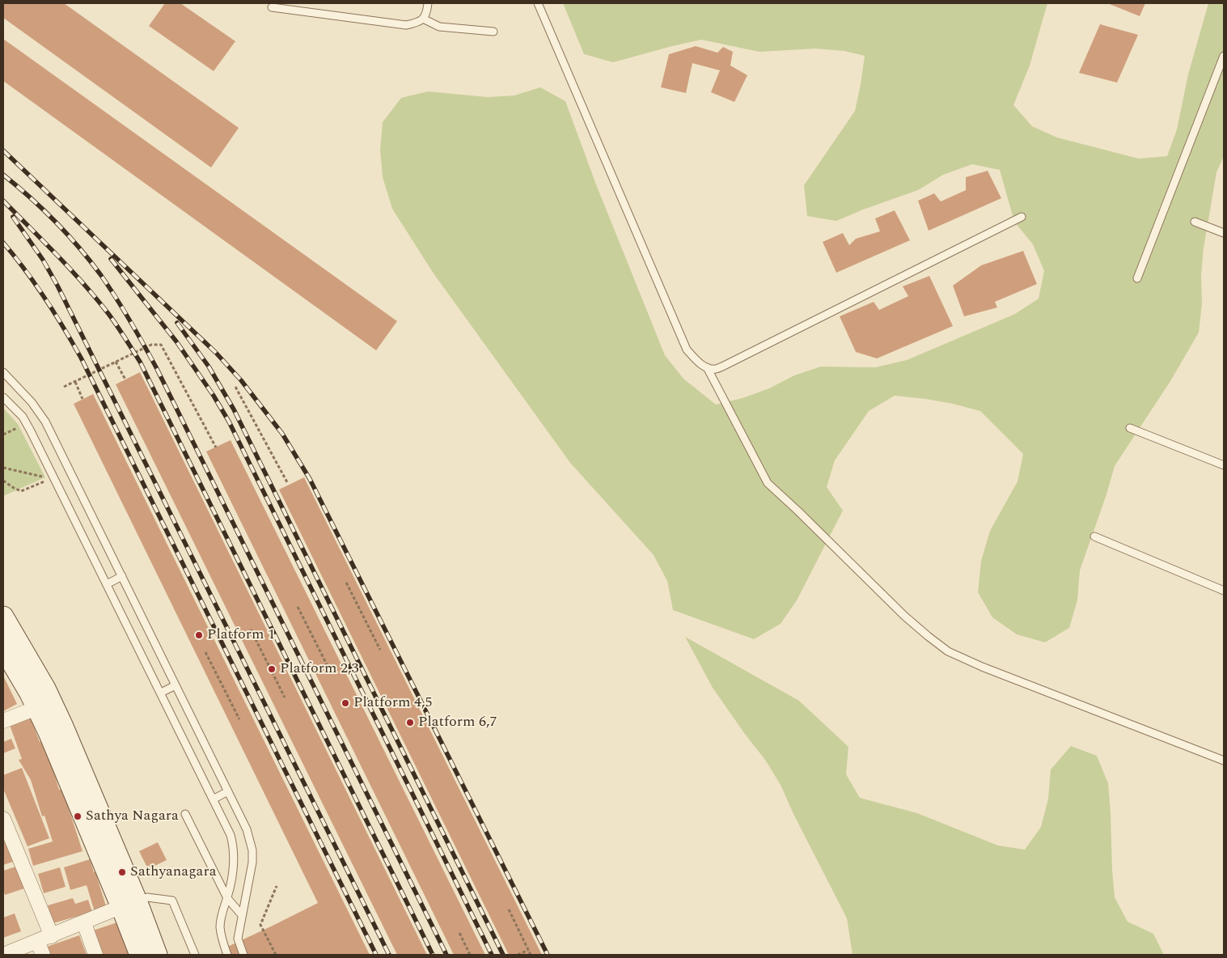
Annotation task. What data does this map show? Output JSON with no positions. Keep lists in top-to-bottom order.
{
  "places": [
    "Platform 1",
    "Platform 2,3",
    "Platform 4,5",
    "Platform 6,7",
    "Sathya Nagara",
    "Sathyanagara"
  ]
}
